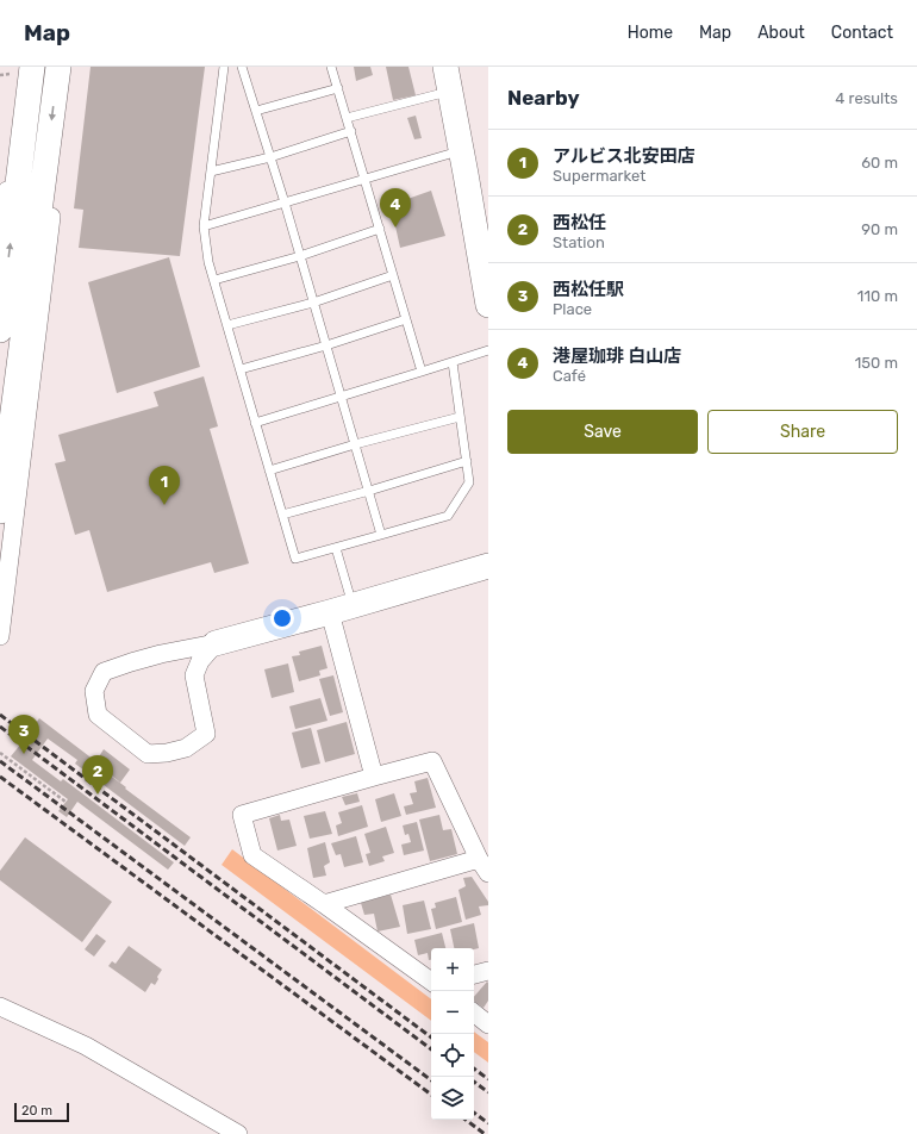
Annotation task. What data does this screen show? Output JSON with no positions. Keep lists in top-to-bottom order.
{
  "scale_bar": "20 m",
  "page": {
    "header": "Map",
    "nav": [
      "Home",
      "Map",
      "About",
      "Contact"
    ],
    "heading": ["Nearby", "4 results"],
    "list": [
      {
        "mark": "1",
        "name": "アルビス北安田店",
        "note": "Supermarket",
        "value": "60 m"
      },
      {
        "mark": "2",
        "name": "西松任",
        "note": "Station",
        "value": "90 m"
      },
      {
        "mark": "3",
        "name": "西松任駅",
        "note": "Place",
        "value": "110 m"
      },
      {
        "mark": "4",
        "name": "港屋珈琲 白山店",
        "note": "Café",
        "value": "150 m"
      }
    ],
    "pins": [
      "4",
      "1",
      "3",
      "2"
    ],
    "buttons": ["Save", "Share"],
    "map_buttons": ["+", "−"],
    "scale": "20 m"
  }
}
